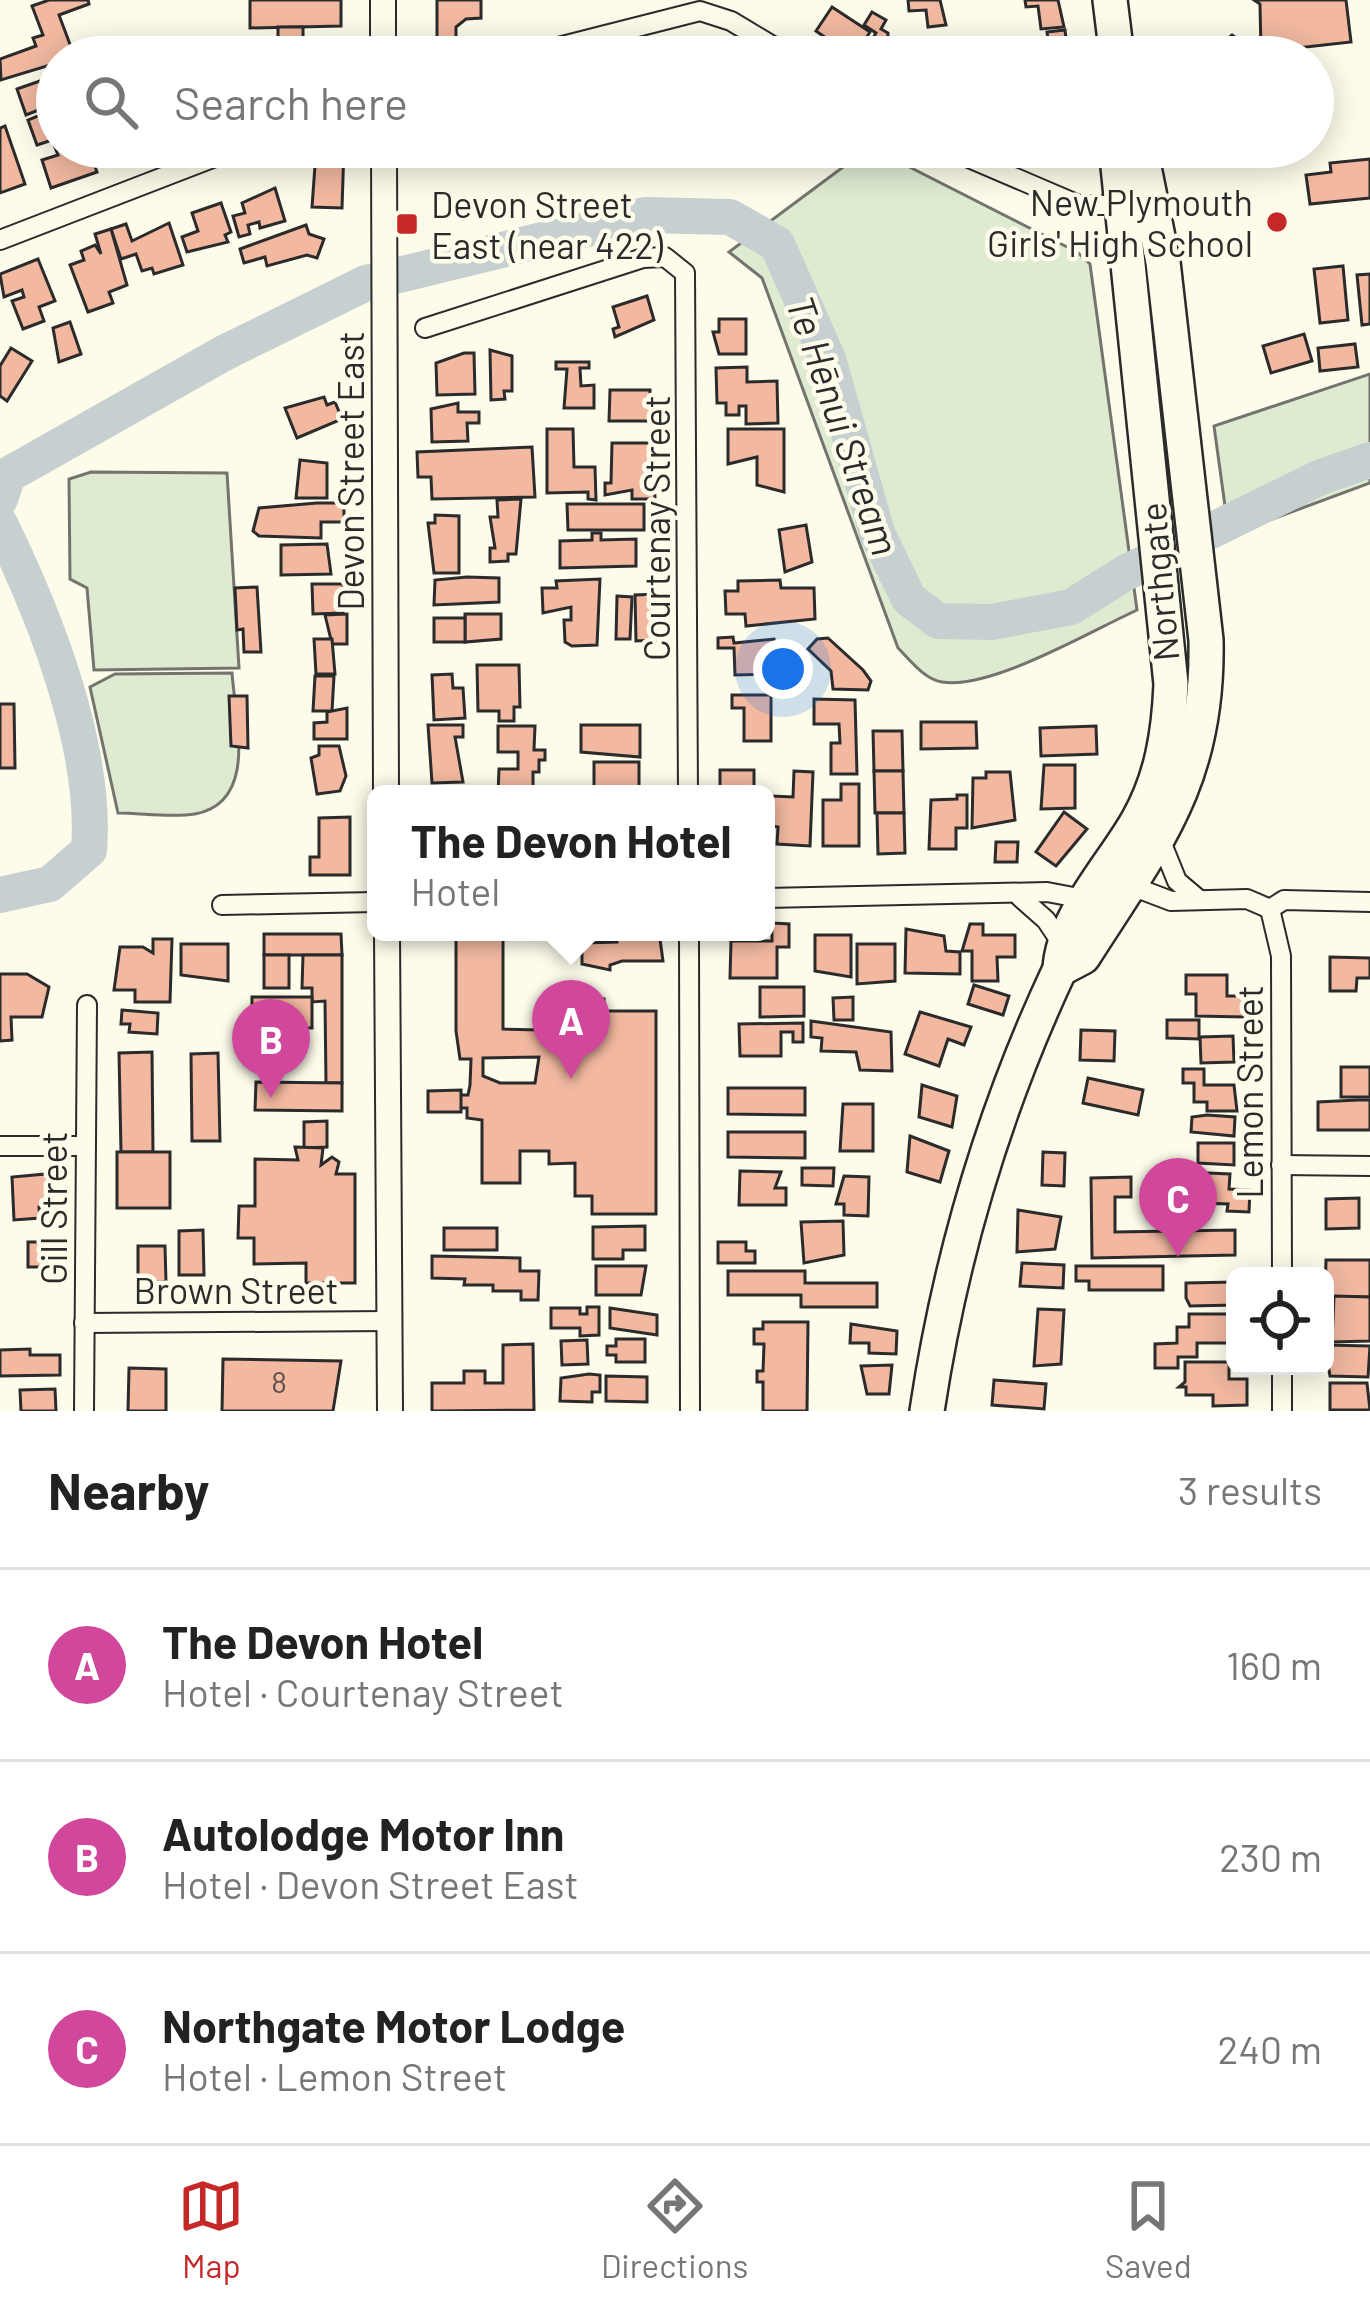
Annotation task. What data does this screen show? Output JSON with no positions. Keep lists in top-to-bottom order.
{
  "streets": {
    "highway": ["Northgate"],
    "main road": ["Devon Street East"],
    "street": [
      "Courtenay Street",
      "Lemon Street",
      "Gill Street",
      "Brown Street"
    ]
  },
  "crossings": [
    ["Gill Street", "Brown Street"]
  ],
  "water": ["Te Hēnui Stream"],
  "places": {
    "other": ["New Plymouth Girls' High School"],
    "transit": ["Devon Street East (near 422)"]
  },
  "house_numbers": ["8"],
  "page": {
    "search": "Search here",
    "popup": ["The Devon Hotel", "Hotel"],
    "pins": ["A", "B", "C"],
    "heading": ["Nearby", "3 results"],
    "list": [
      {
        "mark": "A",
        "name": "The Devon Hotel",
        "note": "Hotel · Courtenay Street",
        "value": "160 m"
      },
      {
        "mark": "B",
        "name": "Autolodge Motor Inn",
        "note": "Hotel · Devon Street East",
        "value": "230 m"
      },
      {
        "mark": "C",
        "name": "Northgate Motor Lodge",
        "note": "Hotel · Lemon Street",
        "value": "240 m"
      }
    ],
    "nav": ["Map", "Directions", "Saved"]
  }
}
